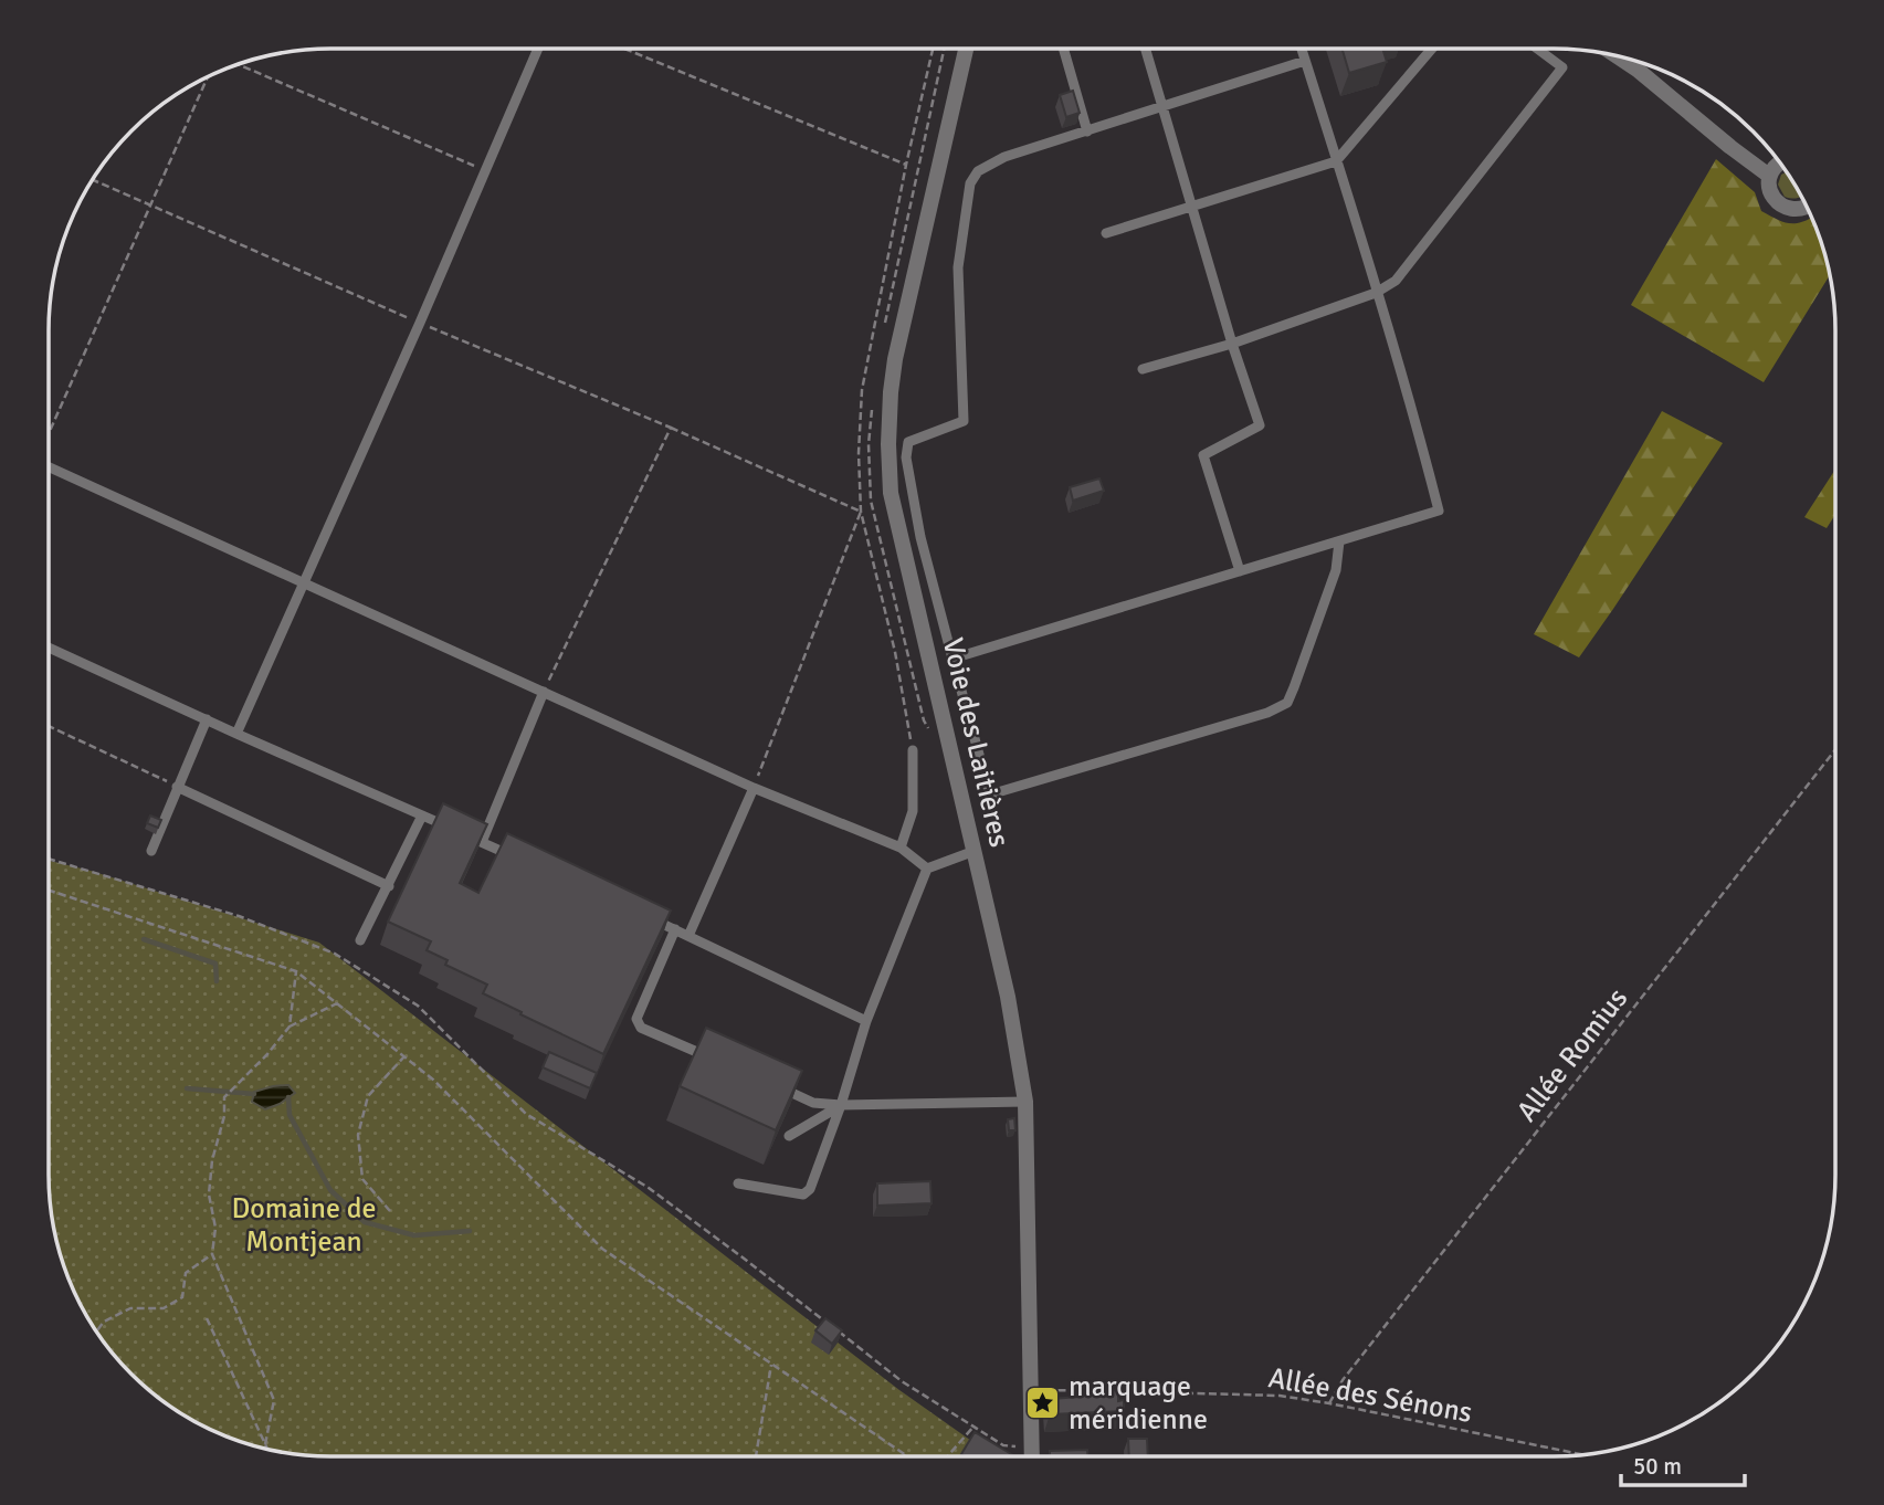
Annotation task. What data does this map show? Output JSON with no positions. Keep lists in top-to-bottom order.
{
  "streets": {
    "street": ["Voie des Laitières"],
    "path": ["Allée Romius", "Allée des Sénons"]
  },
  "crossings": [
    ["Voie des Laitières", "Allée des Sénons"],
    ["Allée Romius", "Allée des Sénons"]
  ],
  "parks": ["Domaine de Montjean"],
  "places": {
    "place": ["marquage méridienne"]
  },
  "scale_bar": "50 m"
}
